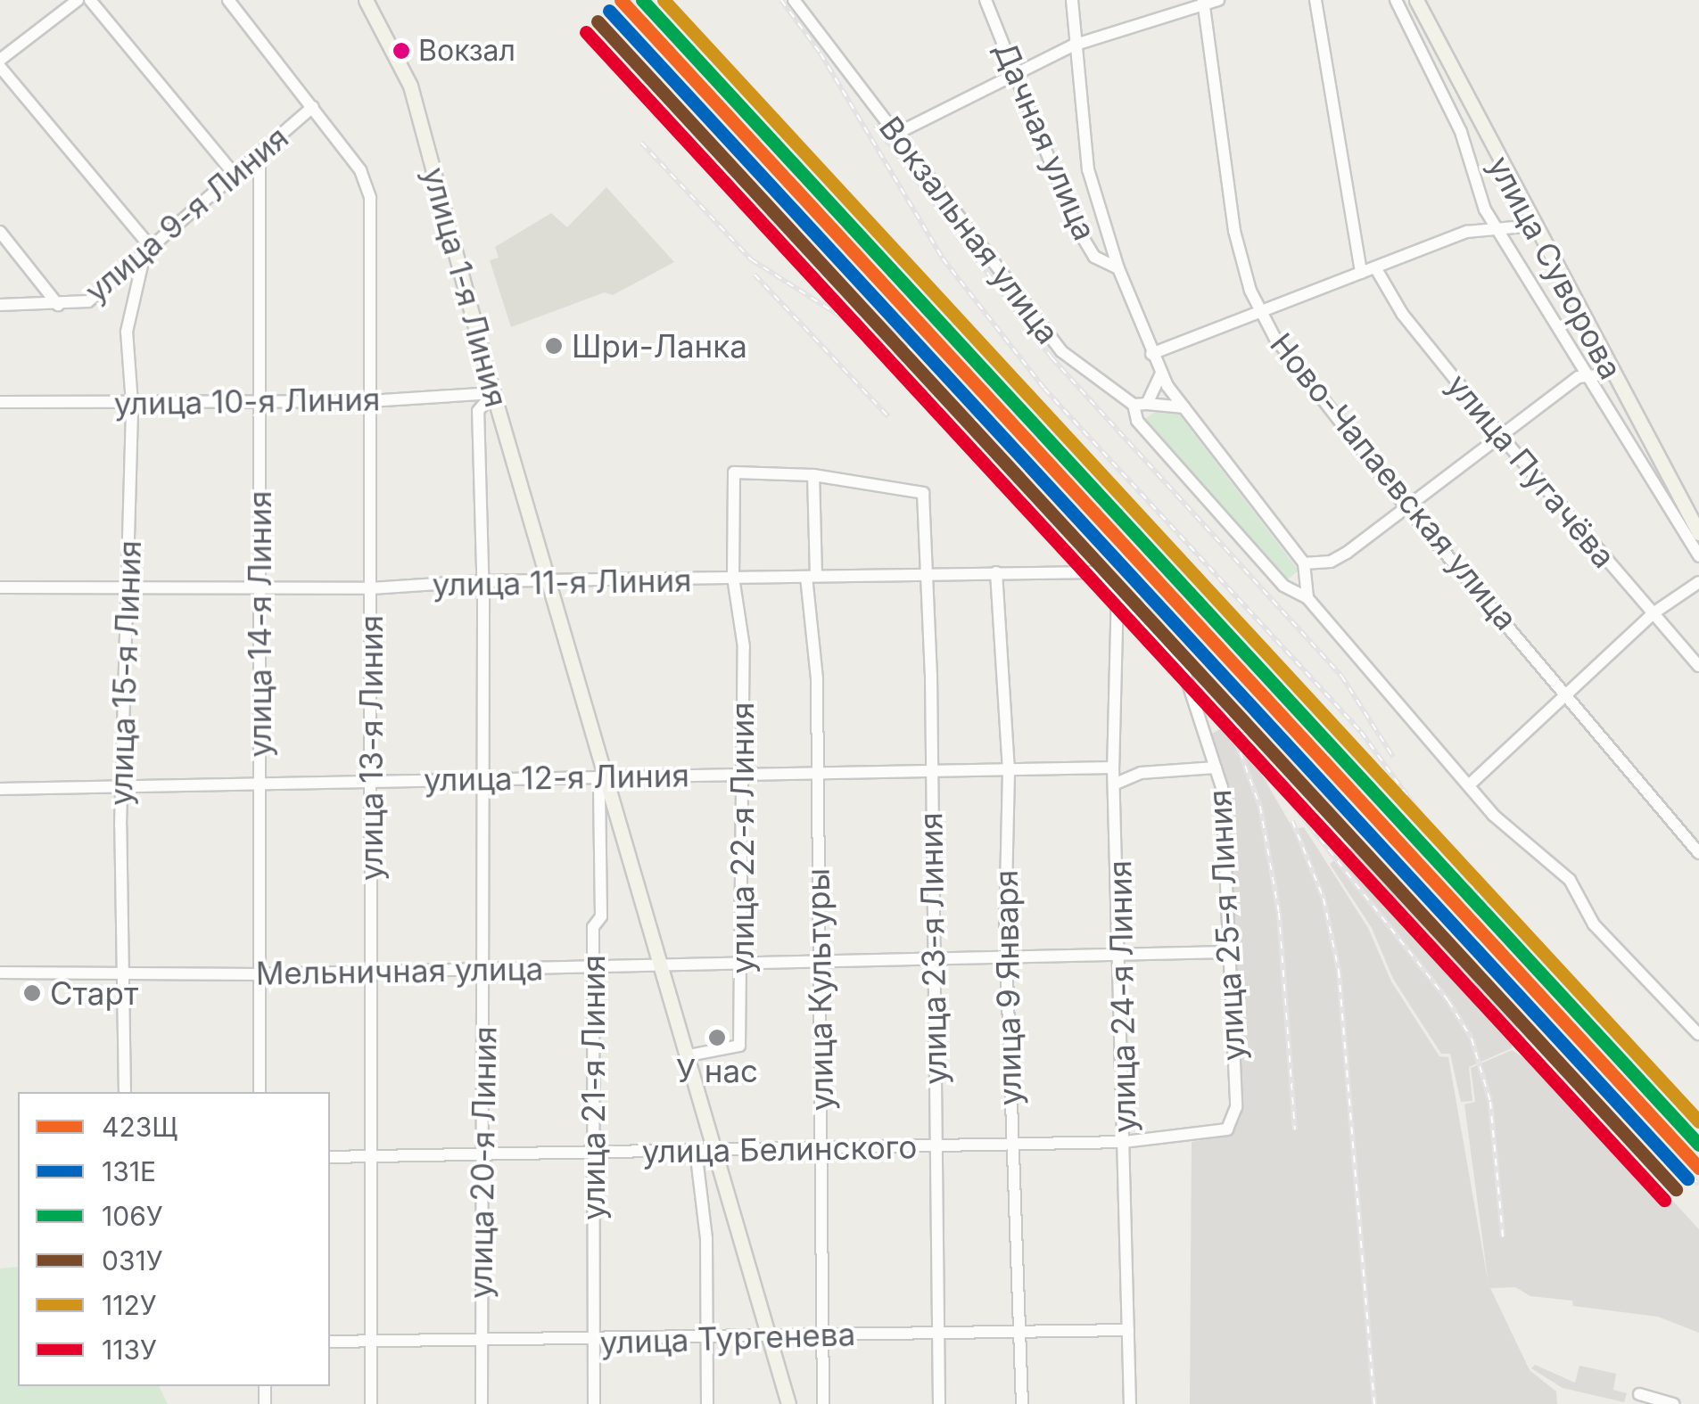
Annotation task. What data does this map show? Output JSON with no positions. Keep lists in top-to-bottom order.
{
  "streets": {
    "main road": ["улица Суворова", "улица 1-я Линия", "улица 21-я Линия"],
    "street": [
      "Дачная улица",
      "улица 9-я Линия",
      "Вокзальная улица",
      "улица 10-я Линия",
      "улица Пугачёва",
      "Ново-Чапаевская улица",
      "улица 11-я Линия",
      "улица 14-я Линия",
      "улица 15-я Линия",
      "улица 13-я Линия",
      "улица 12-я Линия",
      "улица 22-я Линия",
      "улица 25-я Линия",
      "улица 23-я Линия",
      "Мельничная улица",
      "улица 9 Января",
      "улица Культуры",
      "улица 24-я Линия",
      "улица Белинского",
      "улица 20-я Линия",
      "улица Тургенева"
    ]
  },
  "crossings": [
    ["улица 9-я Линия", "улица 14-я Линия"],
    ["улица 9-я Линия", "улица 15-я Линия"],
    ["улица 9-я Линия", "улица 13-я Линия"],
    ["улица 1-я Линия", "улица 10-я Линия"],
    ["улица 1-я Линия", "улица 11-я Линия"],
    ["улица 1-я Линия", "улица 21-я Линия"],
    ["улица 1-я Линия", "улица 20-я Линия"],
    ["улица 10-я Линия", "улица 14-я Линия"],
    ["улица 10-я Линия", "улица 15-я Линия"],
    ["улица 10-я Линия", "улица 13-я Линия"],
    ["улица 10-я Линия", "улица 20-я Линия"],
    ["улица 11-я Линия", "улица 14-я Линия"],
    ["улица 11-я Линия", "улица 15-я Линия"],
    ["улица 11-я Линия", "улица 13-я Линия"],
    ["улица 11-я Линия", "улица 22-я Линия"],
    ["улица 11-я Линия", "улица 25-я Линия"],
    ["улица 11-я Линия", "улица 23-я Линия"],
    ["улица 11-я Линия", "улица 9 Января"],
    ["улица 11-я Линия", "улица Культуры"],
    ["улица 11-я Линия", "улица 24-я Линия"],
    ["улица 11-я Линия", "улица 21-я Линия"],
    ["улица 11-я Линия", "улица 20-я Линия"],
    ["улица 14-я Линия", "улица 12-я Линия"],
    ["улица 14-я Линия", "Мельничная улица"],
    ["улица 15-я Линия", "улица 12-я Линия"],
    ["улица 15-я Линия", "Мельничная улица"],
    ["улица 13-я Линия", "улица 12-я Линия"],
    ["улица 13-я Линия", "Мельничная улица"],
    ["улица 13-я Линия", "улица Белинского"],
    ["улица 13-я Линия", "улица Тургенева"],
    ["улица 12-я Линия", "улица 22-я Линия"],
    ["улица 12-я Линия", "улица 23-я Линия"],
    ["улица 12-я Линия", "улица 9 Января"],
    ["улица 12-я Линия", "улица Культуры"],
    ["улица 12-я Линия", "улица 24-я Линия"],
    ["улица 12-я Линия", "улица 21-я Линия"],
    ["улица 12-я Линия", "улица 20-я Линия"],
    ["улица 22-я Линия", "улица 23-я Линия"],
    ["улица 22-я Линия", "Мельничная улица"],
    ["улица 22-я Линия", "улица Культуры"],
    ["улица 25-я Линия", "Мельничная улица"],
    ["улица 25-я Линия", "улица 24-я Линия"],
    ["улица 25-я Линия", "улица Белинского"],
    ["улица 23-я Линия", "Мельничная улица"],
    ["улица 23-я Линия", "улица Культуры"],
    ["улица 23-я Линия", "улица Белинского"],
    ["улица 23-я Линия", "улица Тургенева"],
    ["Мельничная улица", "улица 9 Января"],
    ["Мельничная улица", "улица Культуры"],
    ["Мельничная улица", "улица 24-я Линия"],
    ["Мельничная улица", "улица 21-я Линия"],
    ["Мельничная улица", "улица 20-я Линия"],
    ["улица 9 Января", "улица Белинского"],
    ["улица 9 Января", "улица Тургенева"],
    ["улица Культуры", "улица Белинского"],
    ["улица Культуры", "улица Тургенева"],
    ["улица 24-я Линия", "улица Белинского"],
    ["улица 24-я Линия", "улица Тургенева"],
    ["улица 21-я Линия", "улица Белинского"],
    ["улица 21-я Линия", "улица Тургенева"],
    ["улица Белинского", "улица 20-я Линия"],
    ["улица 20-я Линия", "улица Тургенева"]
  ],
  "places": [
    "Вокзал",
    "Шри-Ланка",
    "Cтарт",
    "У нас"
  ],
  "lines": [
    "transit line 423Щ",
    "transit line 106У",
    "transit line 112У",
    "transit line 131Е",
    "transit line 031У",
    "transit line 113У"
  ],
  "legend": [
    "423Щ",
    "131Е",
    "106У",
    "031У",
    "112У",
    "113У"
  ]
}
